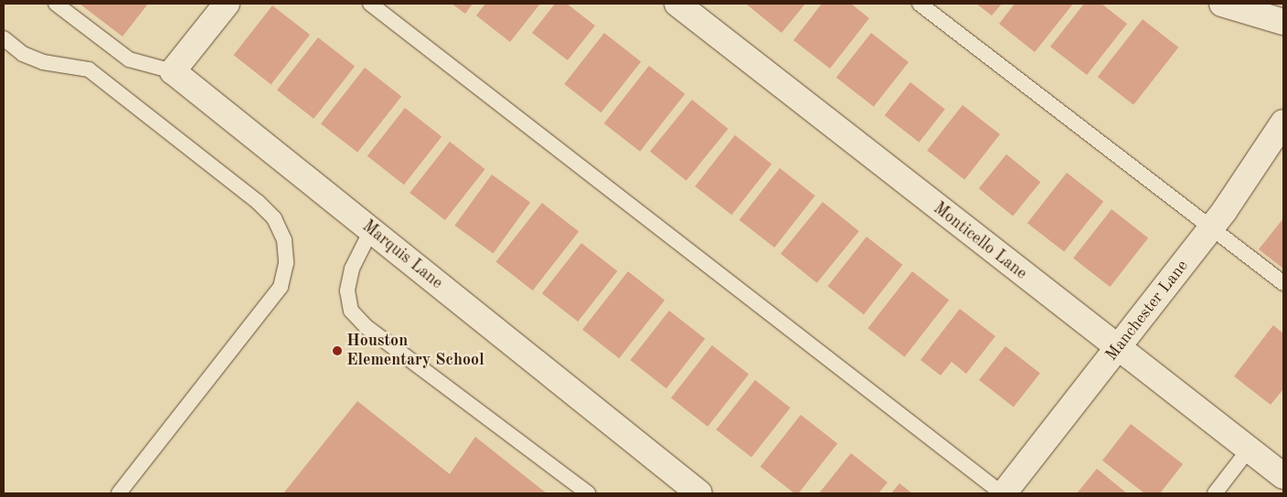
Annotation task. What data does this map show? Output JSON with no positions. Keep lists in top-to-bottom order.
{
  "streets": {
    "street": ["Monticello Lane", "Marquis Lane", "Manchester Lane"]
  },
  "crossings": [
    ["Monticello Lane", "Manchester Lane"]
  ],
  "places": ["Houston Elementary School"]
}
